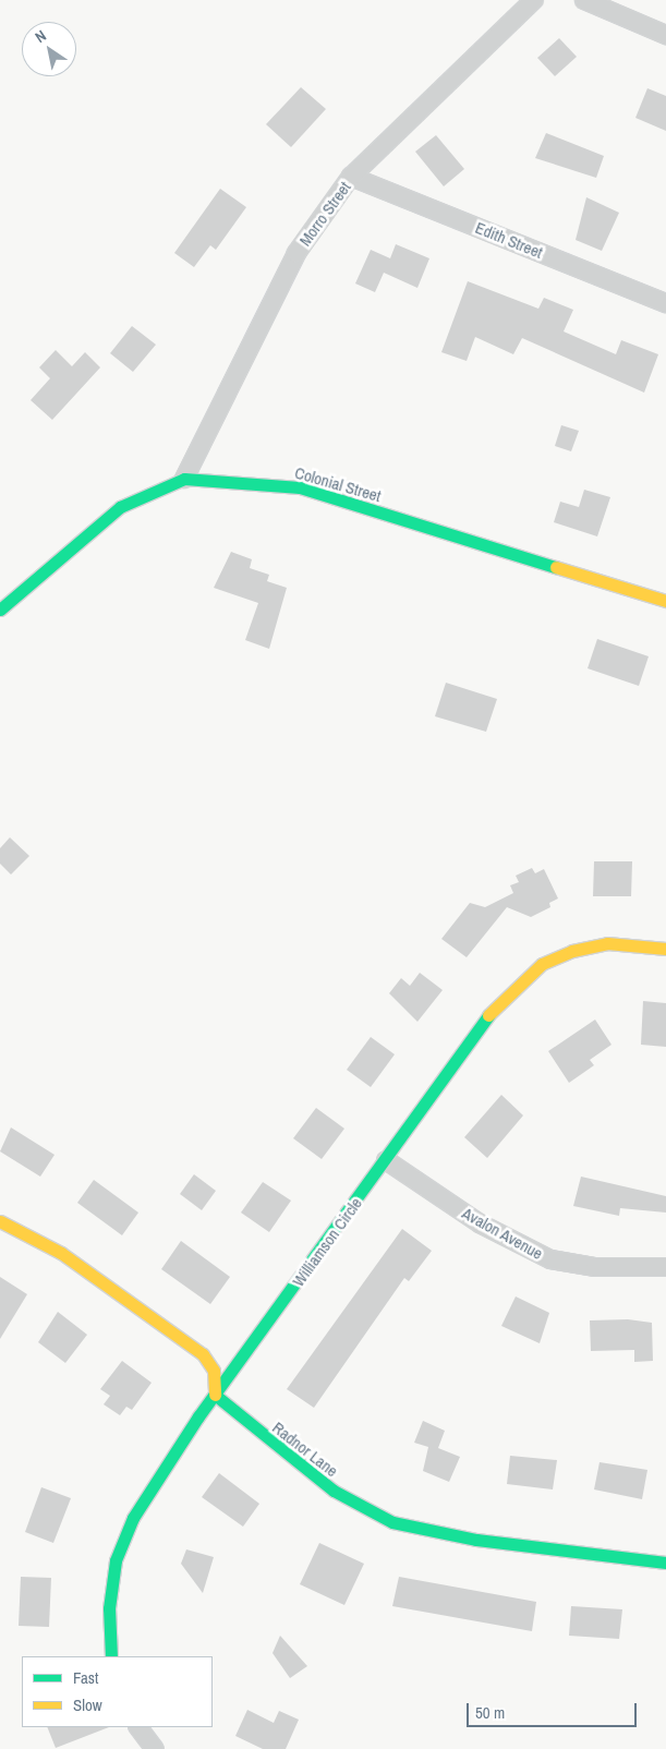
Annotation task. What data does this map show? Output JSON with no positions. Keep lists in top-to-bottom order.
{
  "streets": {
    "street": [
      "Morro Street",
      "Edith Street",
      "Colonial Street",
      "Avalon Avenue",
      "Williamson Circle",
      "Radnor Lane"
    ]
  },
  "crossings": [
    ["Morro Street", "Edith Street"],
    ["Morro Street", "Colonial Street"],
    ["Avalon Avenue", "Williamson Circle"],
    ["Williamson Circle", "Radnor Lane"]
  ],
  "legend": ["Fast", "Slow"],
  "scale_bar": "50 m",
  "north": "top left"
}
